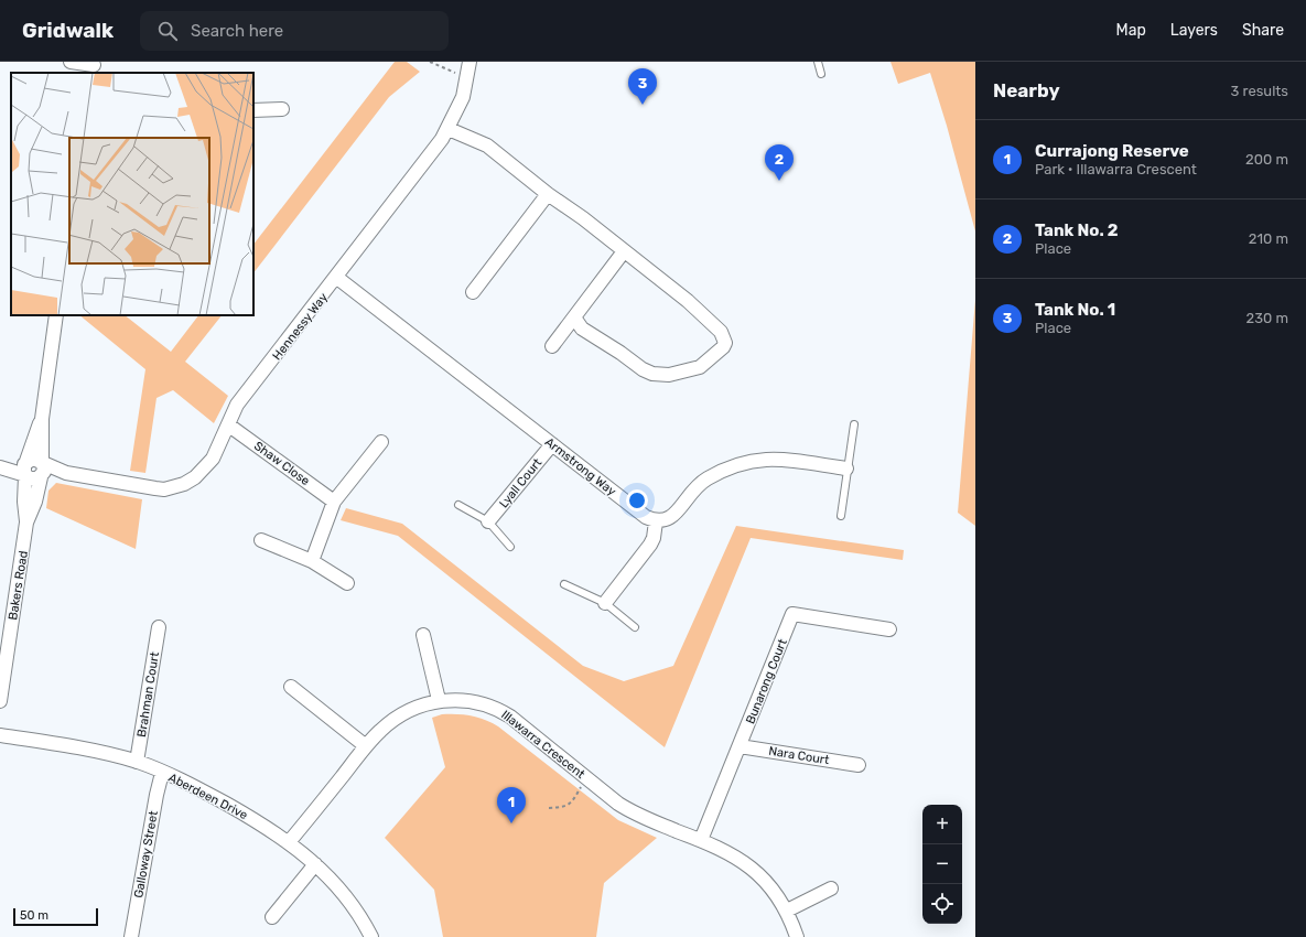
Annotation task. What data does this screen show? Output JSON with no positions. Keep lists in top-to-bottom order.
{
  "streets": {
    "street": [
      "Hennessy Way",
      "Shaw Close",
      "Armstrong Way",
      "Lyall Court",
      "Bakers Road",
      "Bunarong Court",
      "Brahman Court",
      "Illawarra Crescent",
      "Nara Court",
      "Aberdeen Drive",
      "Galloway Street"
    ]
  },
  "crossings": [
    ["Hennessy Way", "Shaw Close"],
    ["Hennessy Way", "Armstrong Way"],
    ["Hennessy Way", "Bakers Road"],
    ["Armstrong Way", "Lyall Court"],
    ["Bunarong Court", "Illawarra Crescent"],
    ["Bunarong Court", "Nara Court"],
    ["Brahman Court", "Aberdeen Drive"],
    ["Illawarra Crescent", "Aberdeen Drive"],
    ["Aberdeen Drive", "Galloway Street"]
  ],
  "scale_bar": "50 m",
  "page": {
    "header": "Gridwalk",
    "search": "Search here",
    "nav": ["Map", "Layers", "Share"],
    "heading": ["Nearby", "3 results"],
    "pins": ["3", "2", "1"],
    "list": [
      {
        "mark": "1",
        "name": "Currajong Reserve",
        "note": "Park · Illawarra Crescent",
        "value": "200 m"
      },
      {
        "mark": "2",
        "name": "Tank No. 2",
        "note": "Place",
        "value": "210 m"
      },
      {
        "mark": "3",
        "name": "Tank No. 1",
        "note": "Place",
        "value": "230 m"
      }
    ],
    "map_buttons": ["+", "−"],
    "scale": "50 m"
  }
}
